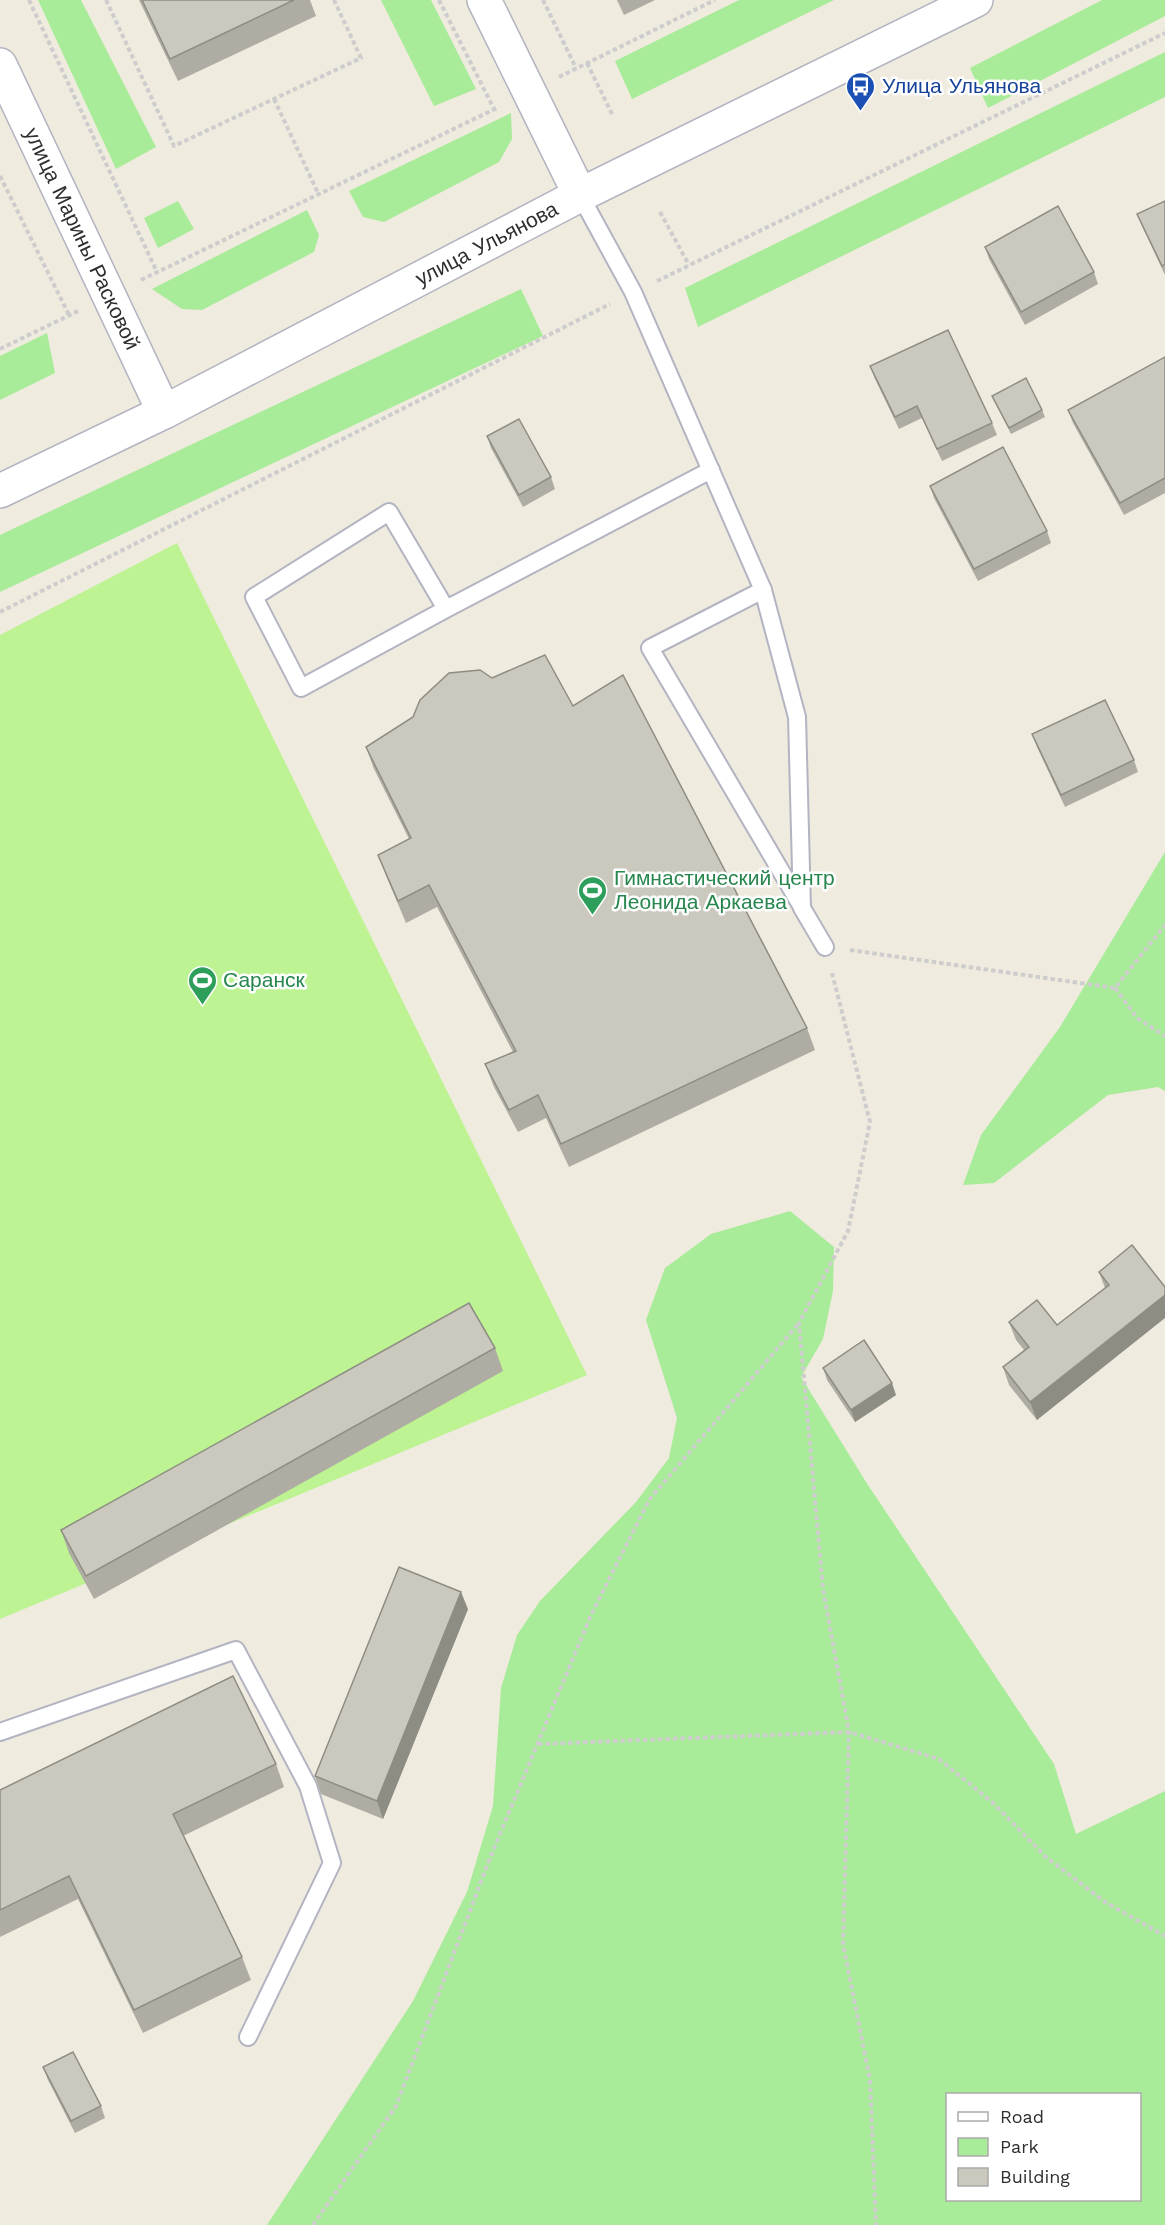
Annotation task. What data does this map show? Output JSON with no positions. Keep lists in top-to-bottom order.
{
  "streets": {
    "main road": ["улица Марины Расковой", "улица Ульянова"]
  },
  "crossings": [
    ["улица Марины Расковой", "улица Ульянова"]
  ],
  "places": {
    "bus stop": ["Улица Ульянова"],
    "sports": ["Гимнастический центр Леонида Аркаева", "Саранск"]
  },
  "legend": ["Road", "Park", "Building"]
}
